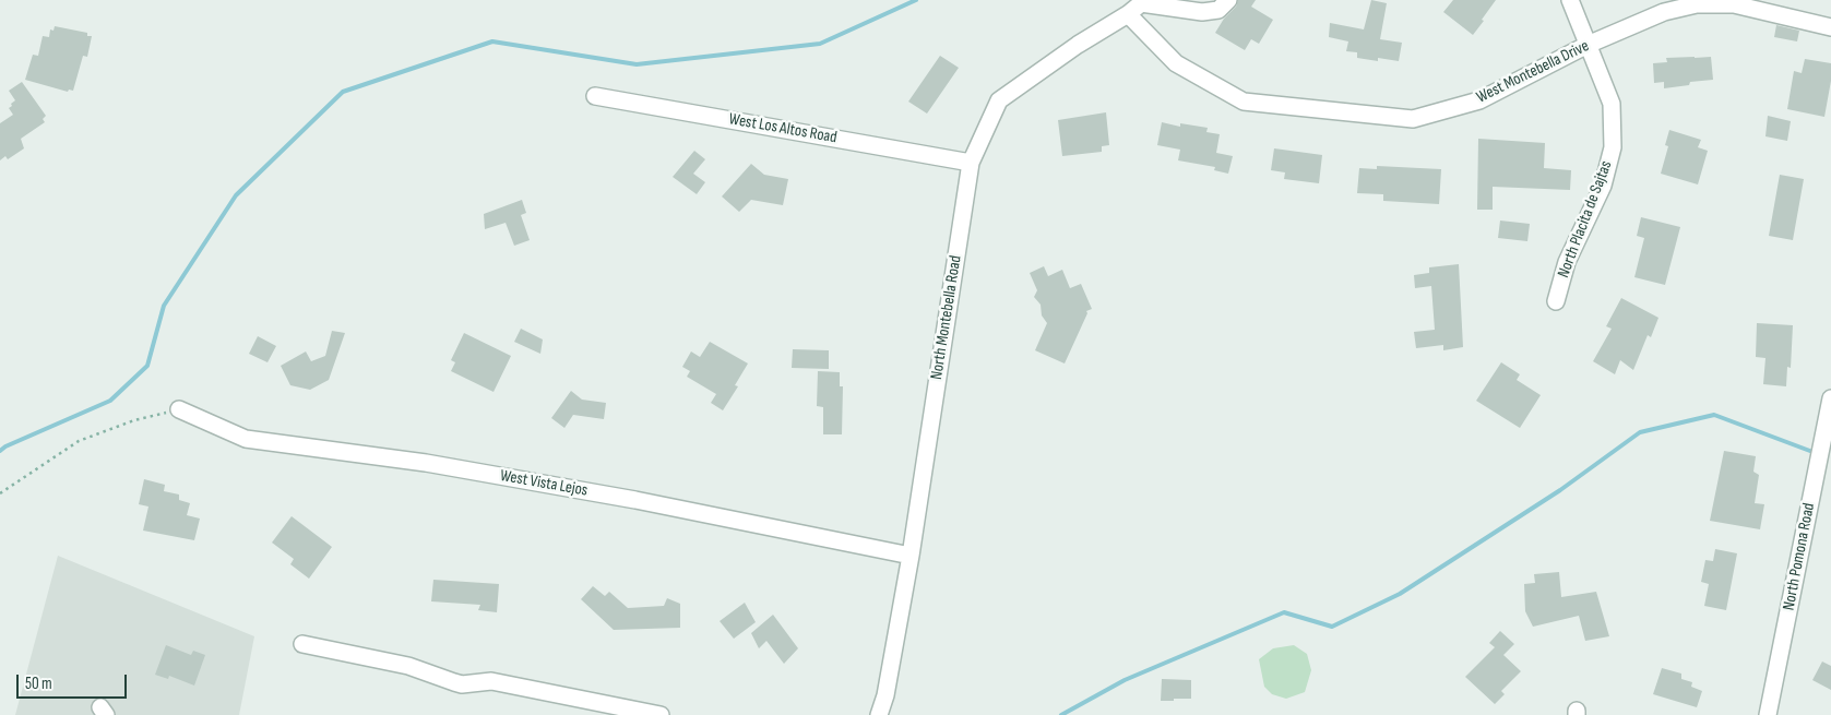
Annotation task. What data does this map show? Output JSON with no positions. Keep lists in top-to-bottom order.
{
  "streets": {
    "street": [
      "West Montebella Drive",
      "West Los Altos Road",
      "North Placita de Sajtas",
      "North Montebella Road",
      "West Vista Lejos",
      "North Pomona Road"
    ]
  },
  "crossings": [
    ["West Montebella Drive", "North Placita de Sajtas"],
    ["West Montebella Drive", "North Montebella Road"],
    ["West Los Altos Road", "North Montebella Road"],
    ["North Montebella Road", "West Vista Lejos"]
  ],
  "scale_bar": "50 m"
}
